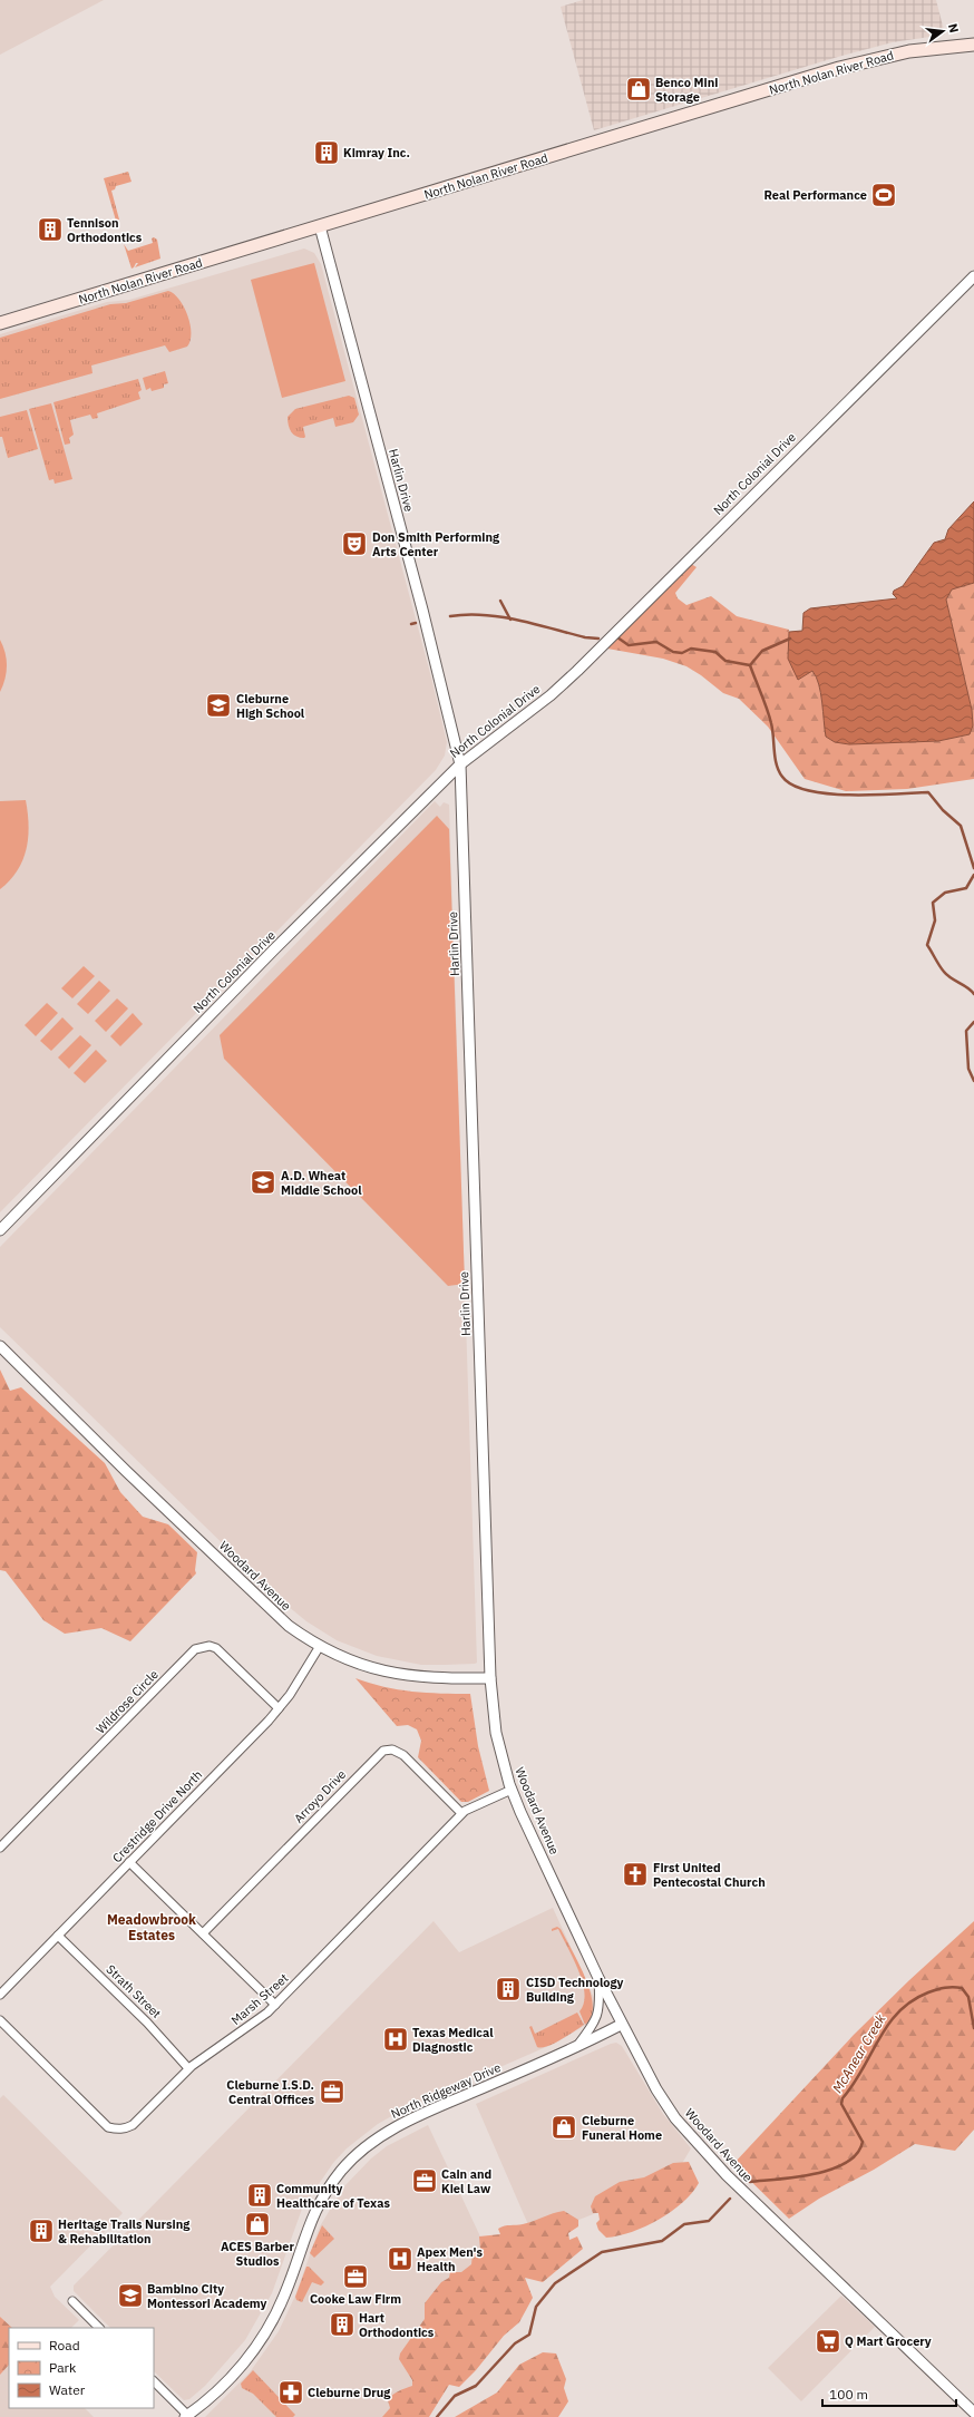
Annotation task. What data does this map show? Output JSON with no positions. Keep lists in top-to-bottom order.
{
  "streets": {
    "main road": ["North Nolan River Road"],
    "street": [
      "North Colonial Drive",
      "Harlin Drive",
      "Woodard Avenue",
      "Wildrose Circle",
      "Arroyo Drive",
      "Crestridge Drive North",
      "Strath Street",
      "Marsh Street",
      "North Ridgeway Drive"
    ]
  },
  "crossings": [
    ["North Nolan River Road", "Harlin Drive"],
    ["North Colonial Drive", "Harlin Drive"],
    ["Harlin Drive", "Woodard Avenue"],
    ["Woodard Avenue", "Crestridge Drive North"],
    ["Woodard Avenue", "Marsh Street"],
    ["Woodard Avenue", "North Ridgeway Drive"],
    ["Wildrose Circle", "Crestridge Drive North"],
    ["Arroyo Drive", "Marsh Street"],
    ["Crestridge Drive North", "Strath Street"],
    ["Strath Street", "Marsh Street"]
  ],
  "districts": ["Meadowbrook Estates"],
  "water": ["McAnear Creek"],
  "places": {
    "shop": ["Benco Mini Storage", "Cleburne Funeral Home", "ACES Barber Studios"],
    "building": [
      "Kimray Inc.",
      "Tennison Orthodontics",
      "CISD Technology Building",
      "Community Healthcare of Texas",
      "Heritage Trails Nursing & Rehabilitation",
      "Hart Orthodontics"
    ],
    "sports": ["Real Performance"],
    "theatre": ["Don Smith Performing Arts Center"],
    "school or university": ["Cleburne High School", "A.D. Wheat Middle School", "Bambino City Montessori Academy"],
    "church": ["First United Pentecostal Church"],
    "hospital": ["Texas Medical Diagnostic", "Apex Men's Health"],
    "office": ["Cleburne I.S.D. Central Offices", "Cain and Kiel Law", "Cooke Law Firm"],
    "supermarket": ["Q Mart Grocery"],
    "pharmacy": ["Cleburne Drug"]
  },
  "legend": ["Road", "Park", "Water"],
  "scale_bar": "100 m",
  "north": "right"
}
